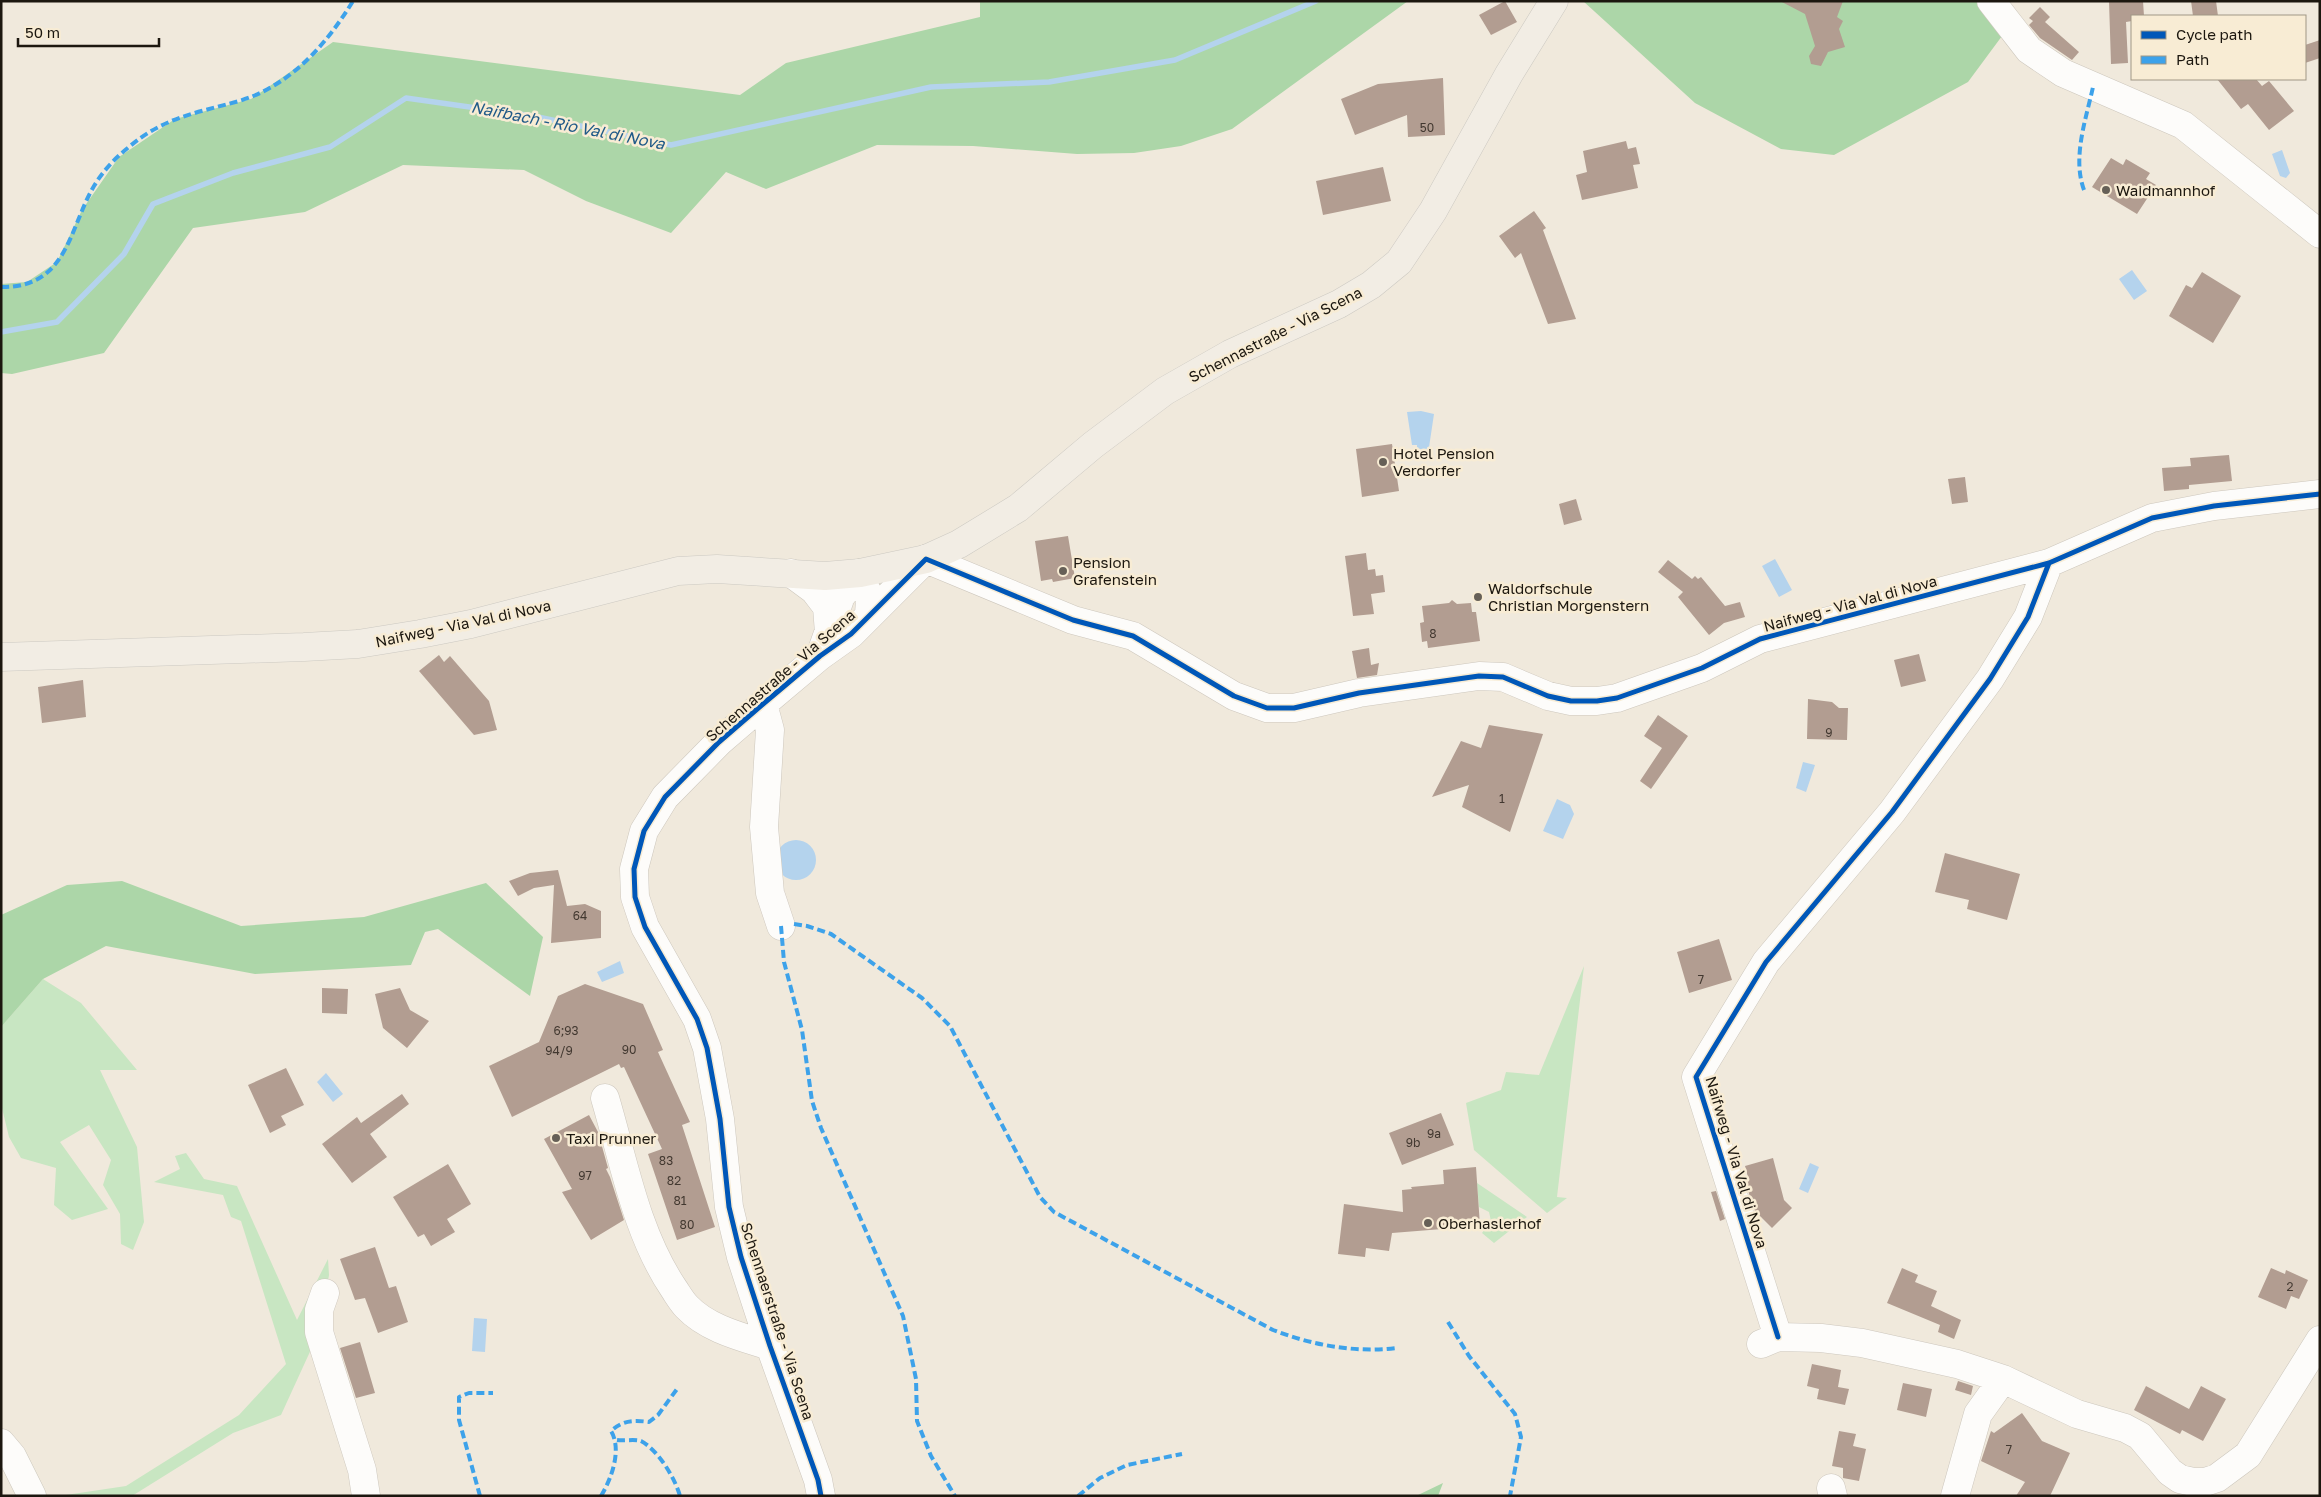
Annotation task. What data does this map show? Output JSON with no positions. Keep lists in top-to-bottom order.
{
  "streets": {
    "main road": ["Schennastraße - Via Scena", "Naifweg - Via Val di Nova"],
    "street": ["Schennaerstraße - Via Scena"]
  },
  "crossings": [
    ["Schennastraße - Via Scena", "Naifweg - Via Val di Nova"],
    ["Schennastraße - Via Scena", "Schennaerstraße - Via Scena"]
  ],
  "water": ["Naifbach - Rio Val di Nova"],
  "places": [
    "Waidmannhof",
    "Hotel Pension Verdorfer",
    "Pension Grafenstein",
    "Waldorfschule Christian Morgenstern",
    "Taxi Prunner",
    "Oberhaslerhof"
  ],
  "house_numbers": [
    "50",
    "8",
    "9",
    "1",
    "64",
    "7",
    "6;93",
    "90",
    "94/9",
    "9a",
    "9b",
    "83",
    "97",
    "82",
    "81",
    "80",
    "2",
    "7"
  ],
  "legend": ["Cycle path", "Path"],
  "scale_bar": "50 m"
}
